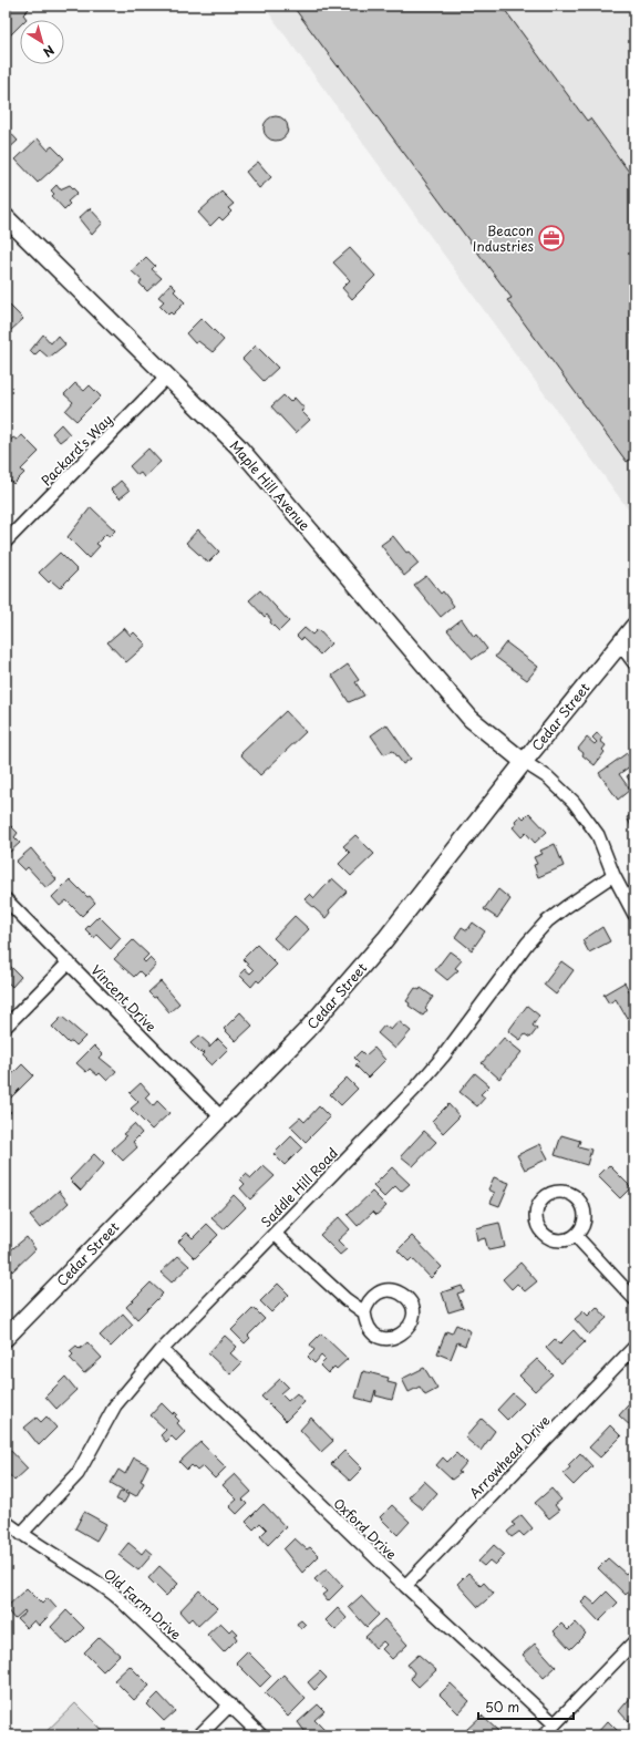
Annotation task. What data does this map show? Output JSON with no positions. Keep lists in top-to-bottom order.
{
  "streets": {
    "main road": ["Maple Hill Avenue", "Cedar Street"],
    "street": [
      "Packard's Way",
      "Vincent Drive",
      "Saddle Hill Road",
      "Arrowhead Drive",
      "Oxford Drive",
      "Old Farm Drive"
    ]
  },
  "crossings": [
    ["Packard's Way", "Maple Hill Avenue"],
    ["Maple Hill Avenue", "Cedar Street"],
    ["Cedar Street", "Vincent Drive"],
    ["Saddle Hill Road", "Oxford Drive"],
    ["Saddle Hill Road", "Old Farm Drive"],
    ["Arrowhead Drive", "Oxford Drive"]
  ],
  "places": {
    "office": ["Beacon Industries"]
  },
  "scale_bar": "50 m",
  "north": "bottom right"
}
